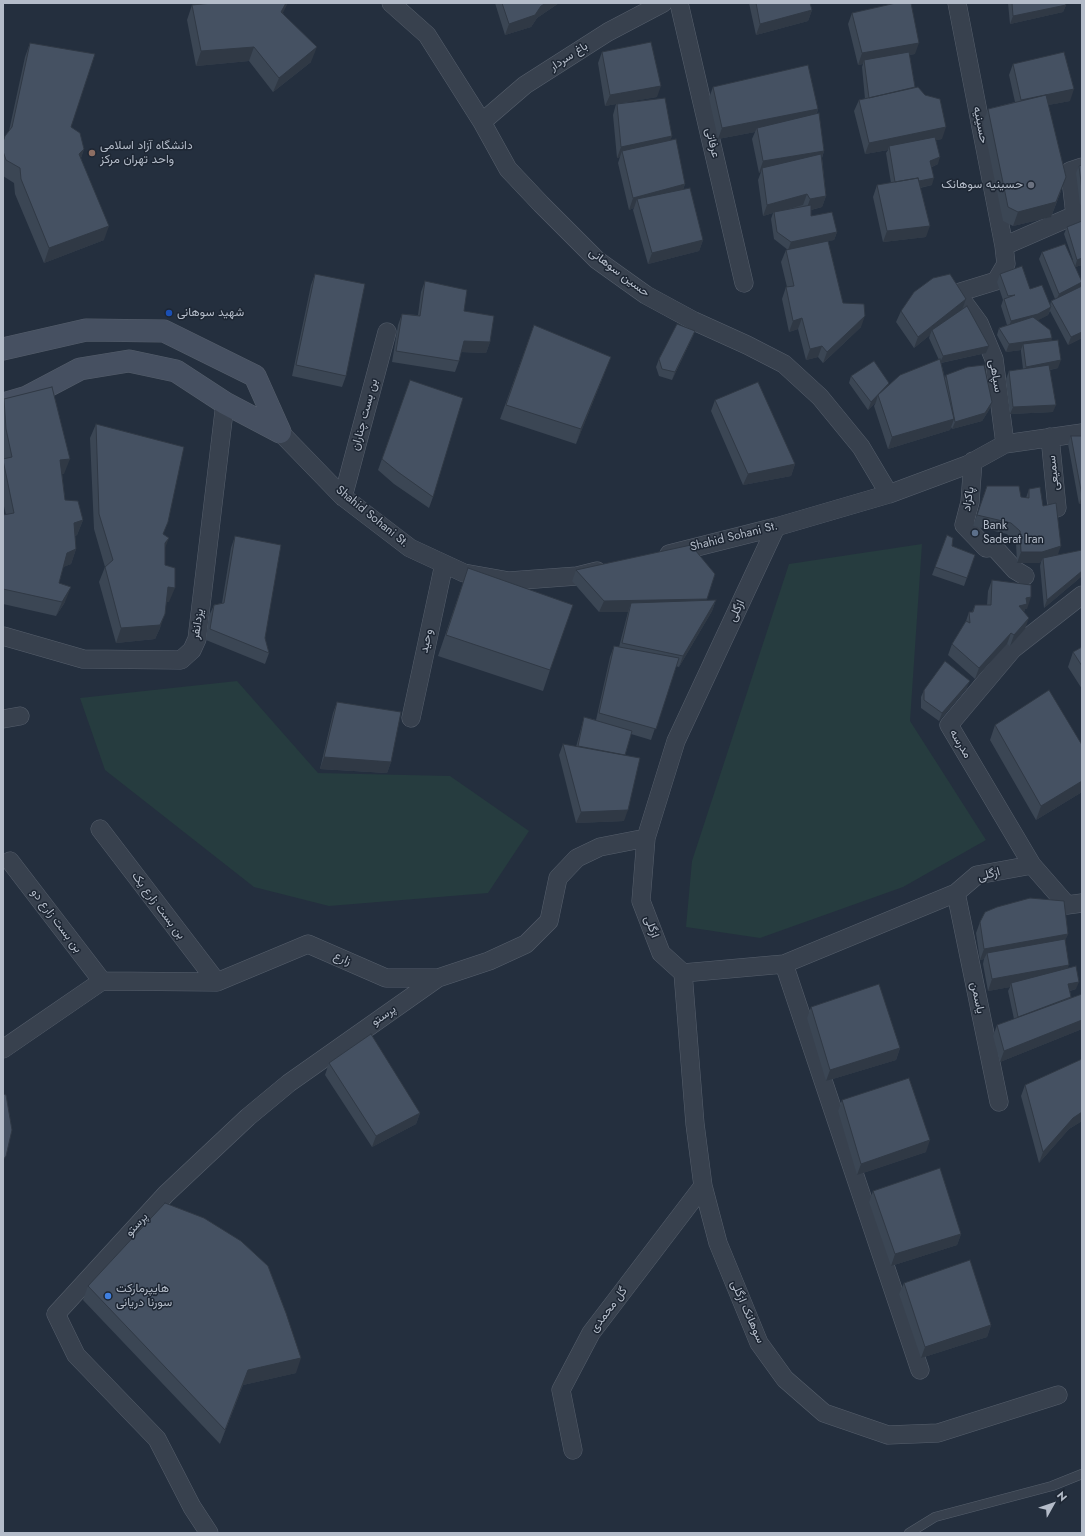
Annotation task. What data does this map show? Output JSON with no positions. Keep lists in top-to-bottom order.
{
  "streets": {
    "main road": ["Shahid Sohani St."],
    "street": [
      "باغ سردار",
      "حسینیه",
      "عرفاتی",
      "حسین سوهانی",
      "سپاهی",
      "بن بست چناران",
      "سمیعی",
      "پاکزاد",
      "ازگلی",
      "یزدانفر",
      "وحید",
      "مدرسه",
      "بن بست زارع یک",
      "بن بست زارع دو",
      "زارع",
      "یاسمن",
      "پرستو",
      "گل محمدی",
      "سوهانک ازگلی"
    ]
  },
  "crossings": [
    ["باغ سردار", "حسین سوهانی"],
    ["حسینیه", "سپاهی"],
    ["حسین سوهانی", "Shahid Sohani St."],
    ["سپاهی", "Shahid Sohani St."],
    ["بن بست چناران", "Shahid Sohani St."],
    ["سمیعی", "Shahid Sohani St."],
    ["پاکزاد", "Shahid Sohani St."],
    ["Shahid Sohani St.", "ازگلی"],
    ["Shahid Sohani St.", "یزدانفر"],
    ["Shahid Sohani St.", "وحید"],
    ["ازگلی", "مدرسه"],
    ["ازگلی", "زارع"],
    ["ازگلی", "یاسمن"],
    ["ازگلی", "سوهانک ازگلی"],
    ["بن بست زارع یک", "زارع"],
    ["بن بست زارع دو", "زارع"],
    ["زارع", "پرستو"],
    ["گل محمدی", "سوهانک ازگلی"]
  ],
  "places": [
    "دانشگاه آزاد اسلامی واحد تهران مرکز",
    "حسینیه سوهانک",
    "شهید سوهانی",
    "Bank Saderat Iran",
    "هایپرمارکت سورنا دریانی"
  ],
  "north": "top right"
}
